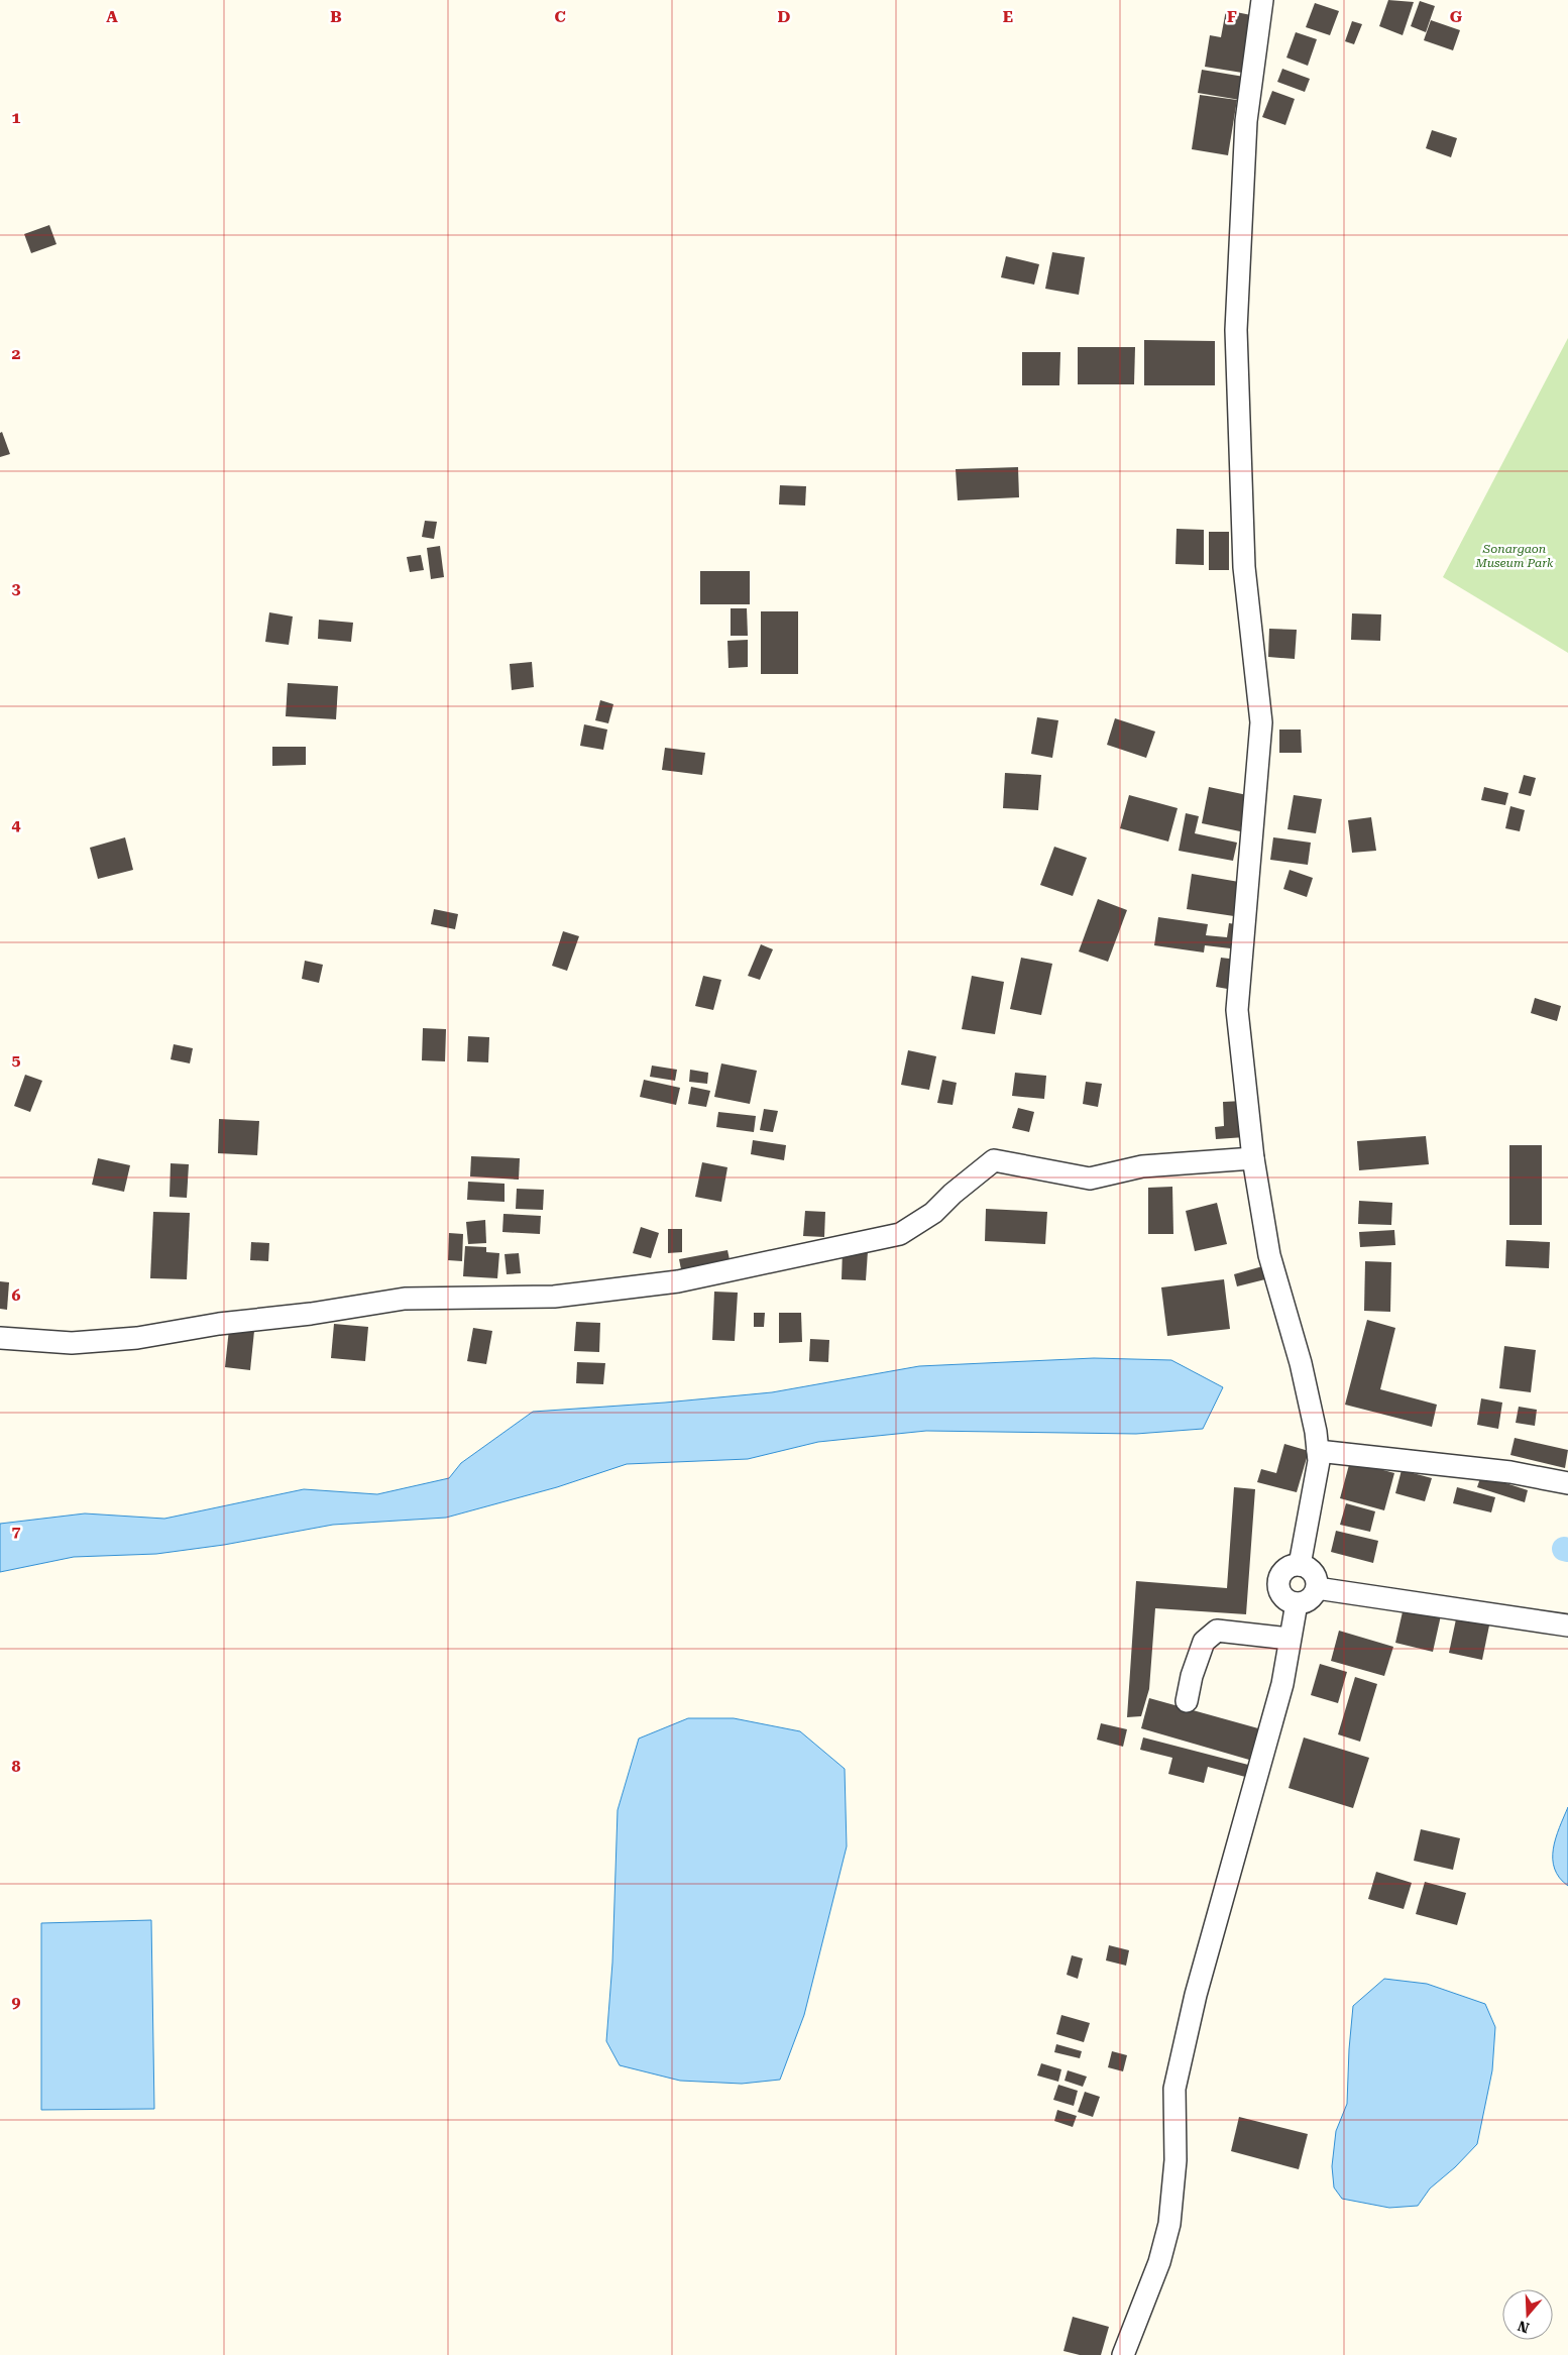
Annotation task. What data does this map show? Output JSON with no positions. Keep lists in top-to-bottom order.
{
  "parks": ["Sonargaon Museum Park"],
  "north": "bottom",
  "grid": {
    "columns": [
      "A",
      "B",
      "C",
      "D",
      "E",
      "F",
      "G"
    ],
    "rows": [
      "1",
      "2",
      "3",
      "4",
      "5",
      "6",
      "7",
      "8",
      "9"
    ]
  }
}
